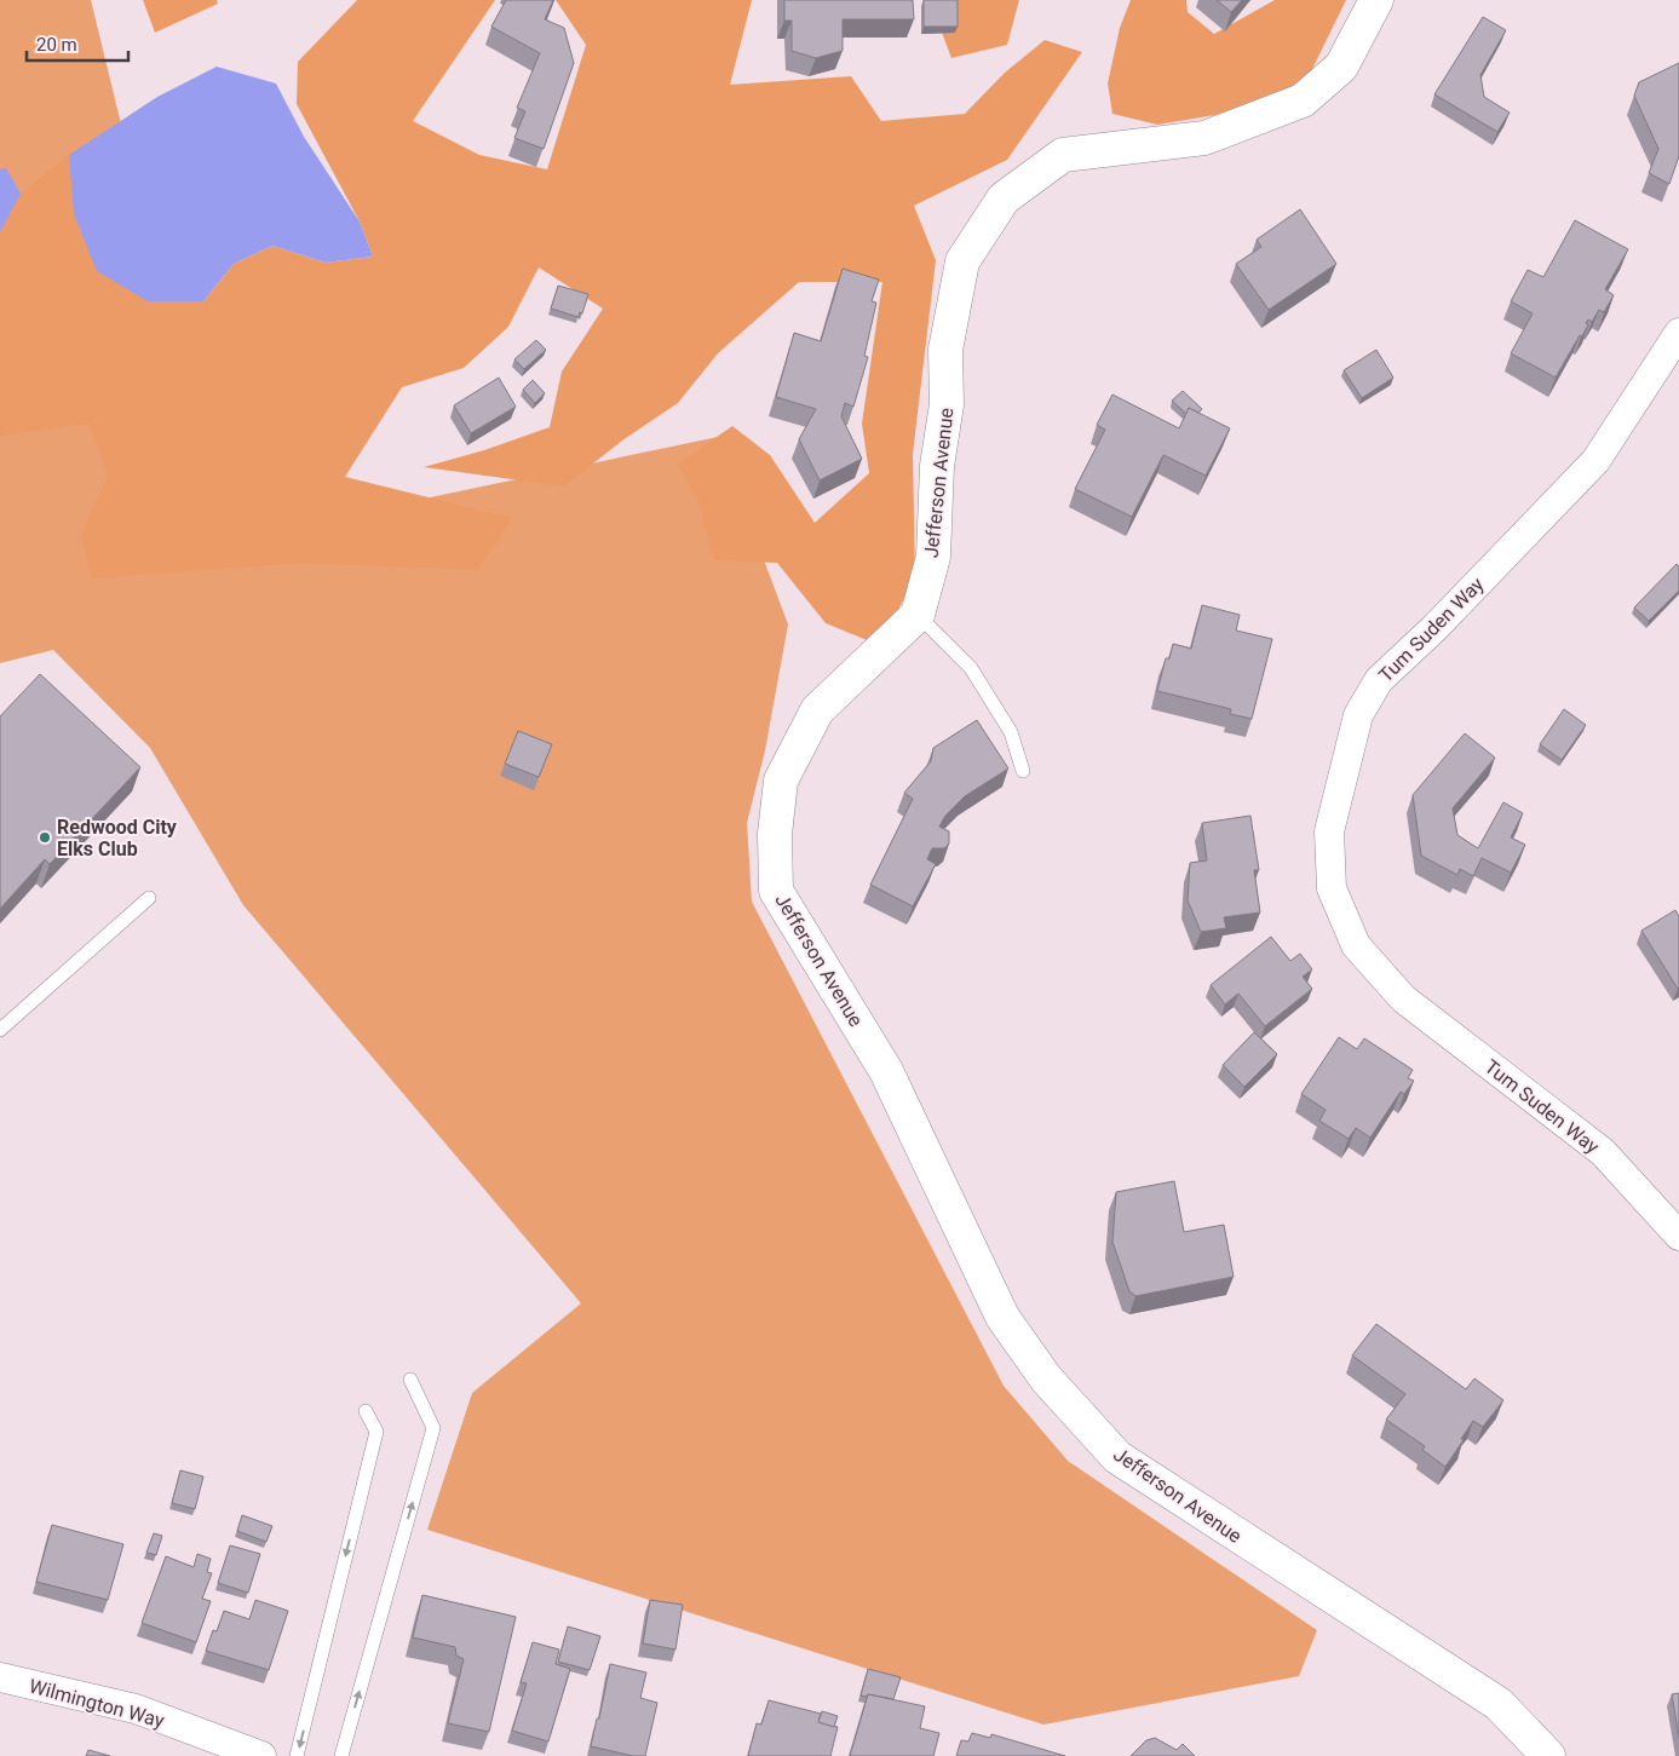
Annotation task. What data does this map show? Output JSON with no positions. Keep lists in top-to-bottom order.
{
  "streets": {
    "street": ["Jefferson Avenue", "Tum Suden Way", "Wilmington Way"]
  },
  "places": ["Redwood City Elks Club"],
  "scale_bar": "20 m"
}
